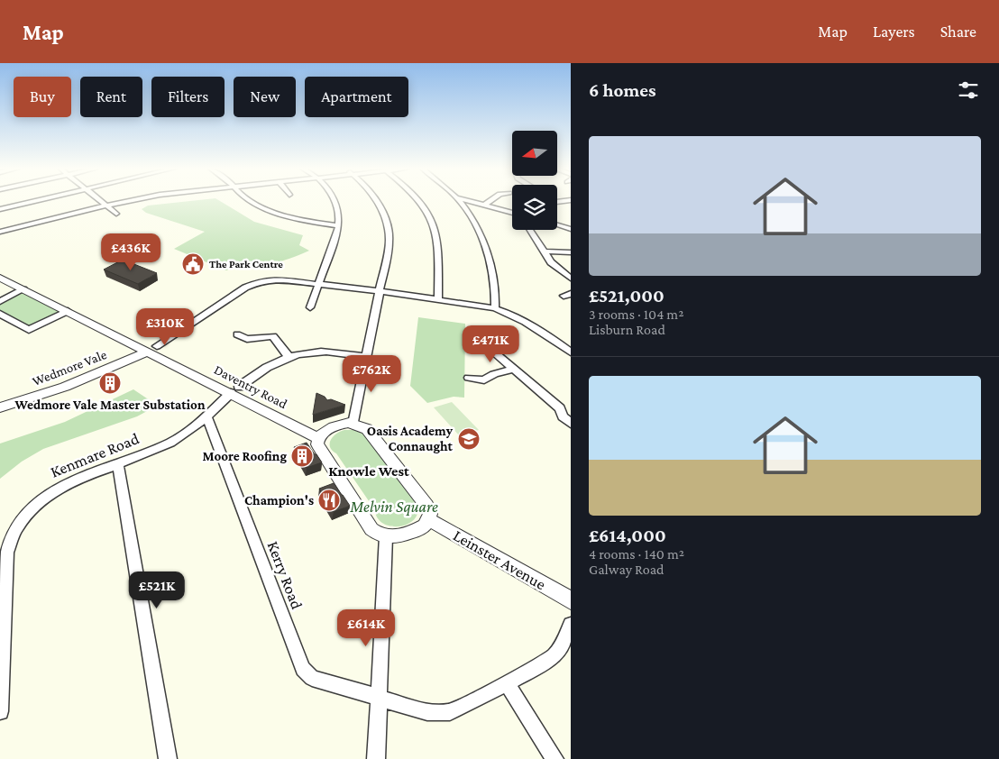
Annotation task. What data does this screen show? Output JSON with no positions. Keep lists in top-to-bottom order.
{
  "streets": {
    "street": [
      "Wedmore Vale",
      "Daventry Road",
      "Kenmare Road",
      "Leinster Avenue",
      "Kerry Road"
    ]
  },
  "crossings": [
    ["Wedmore Vale", "Daventry Road"],
    ["Daventry Road", "Kenmare Road"],
    ["Kenmare Road", "Kerry Road"]
  ],
  "districts": ["Knowle West"],
  "parks": ["Melvin Square"],
  "places": {
    "public building": ["The Park Centre"],
    "building": ["Wedmore Vale Master Substation", "Moore Roofing"],
    "school or university": ["Oasis Academy Connaught"],
    "restaurant": ["Champion's"]
  },
  "north": "left",
  "page": {
    "header": "Map",
    "nav": ["Map", "Layers", "Share"],
    "heading": "6 homes",
    "chip": [
      "Buy",
      "Rent",
      "Filters",
      "New",
      "Apartment"
    ],
    "list": [
      {
        "name": "£521,000",
        "note": "3 rooms · 104 m² · Lisburn Road"
      },
      {
        "name": "£614,000",
        "note": "4 rooms · 140 m² · Galway Road"
      }
    ],
    "price": [
      "£436K",
      "£310K",
      "£471K",
      "£762K",
      "£521K",
      "£614K"
    ]
  }
}
